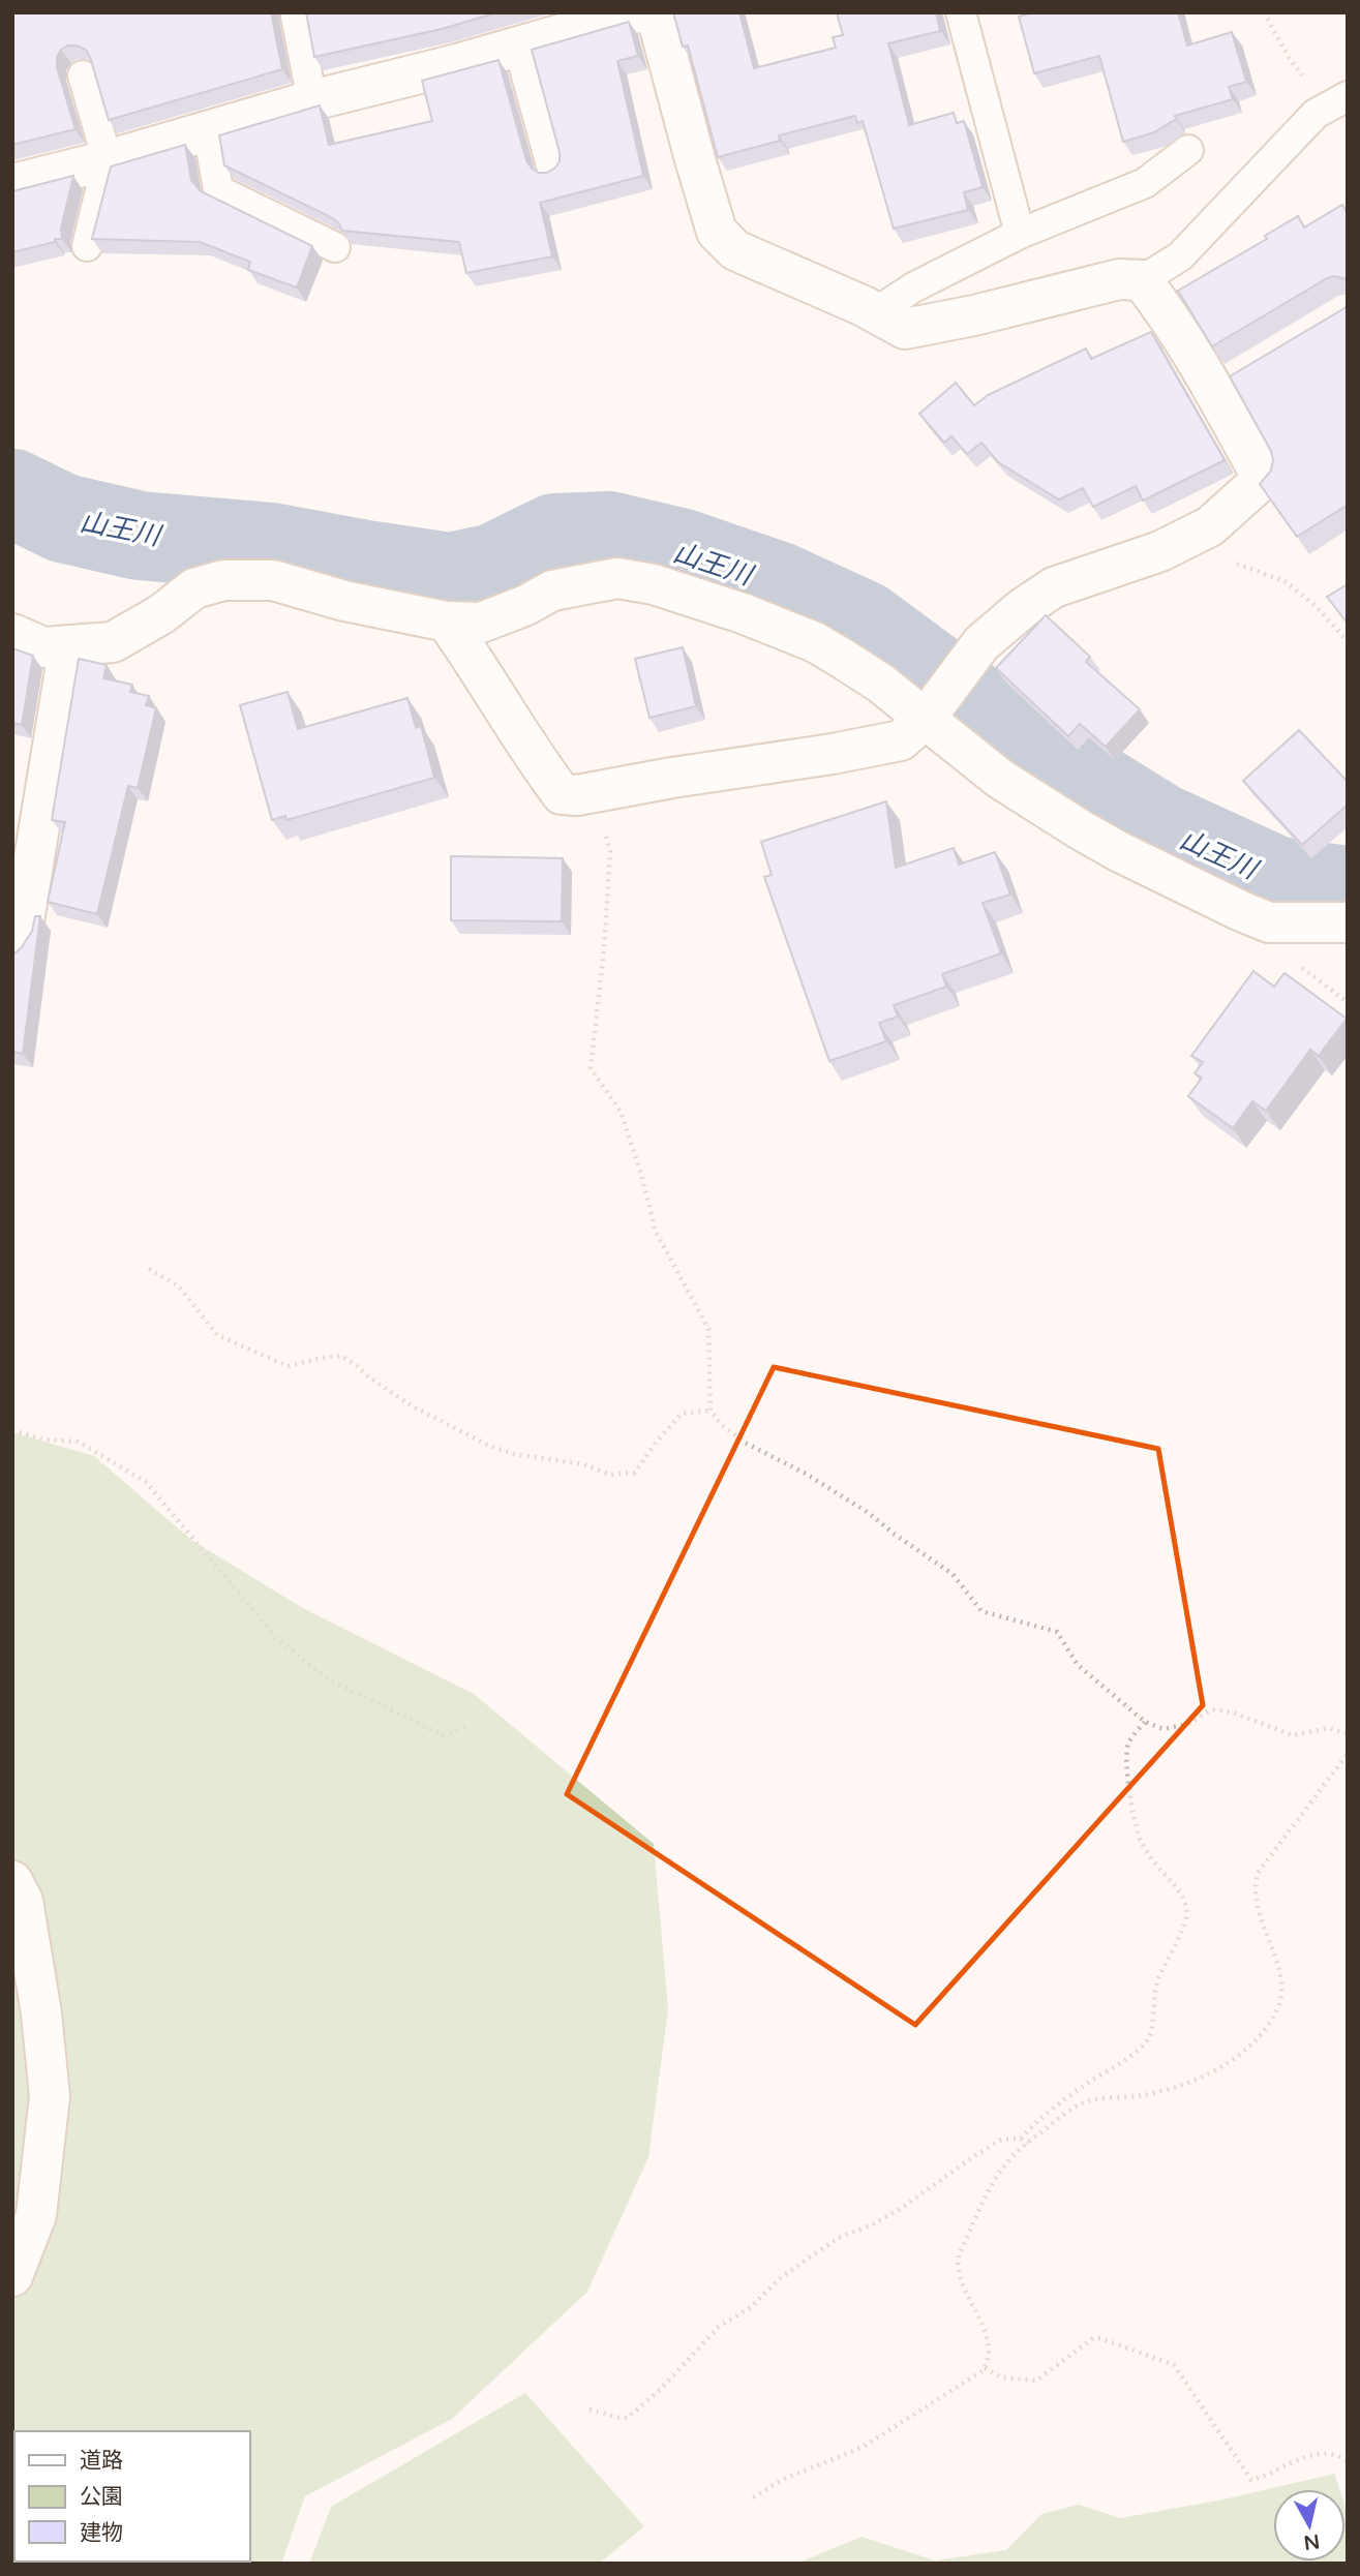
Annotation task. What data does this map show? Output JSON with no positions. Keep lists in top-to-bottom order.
{
  "water": ["山王川"],
  "legend": ["道路", "公園", "建物"],
  "north": "bottom"
}
